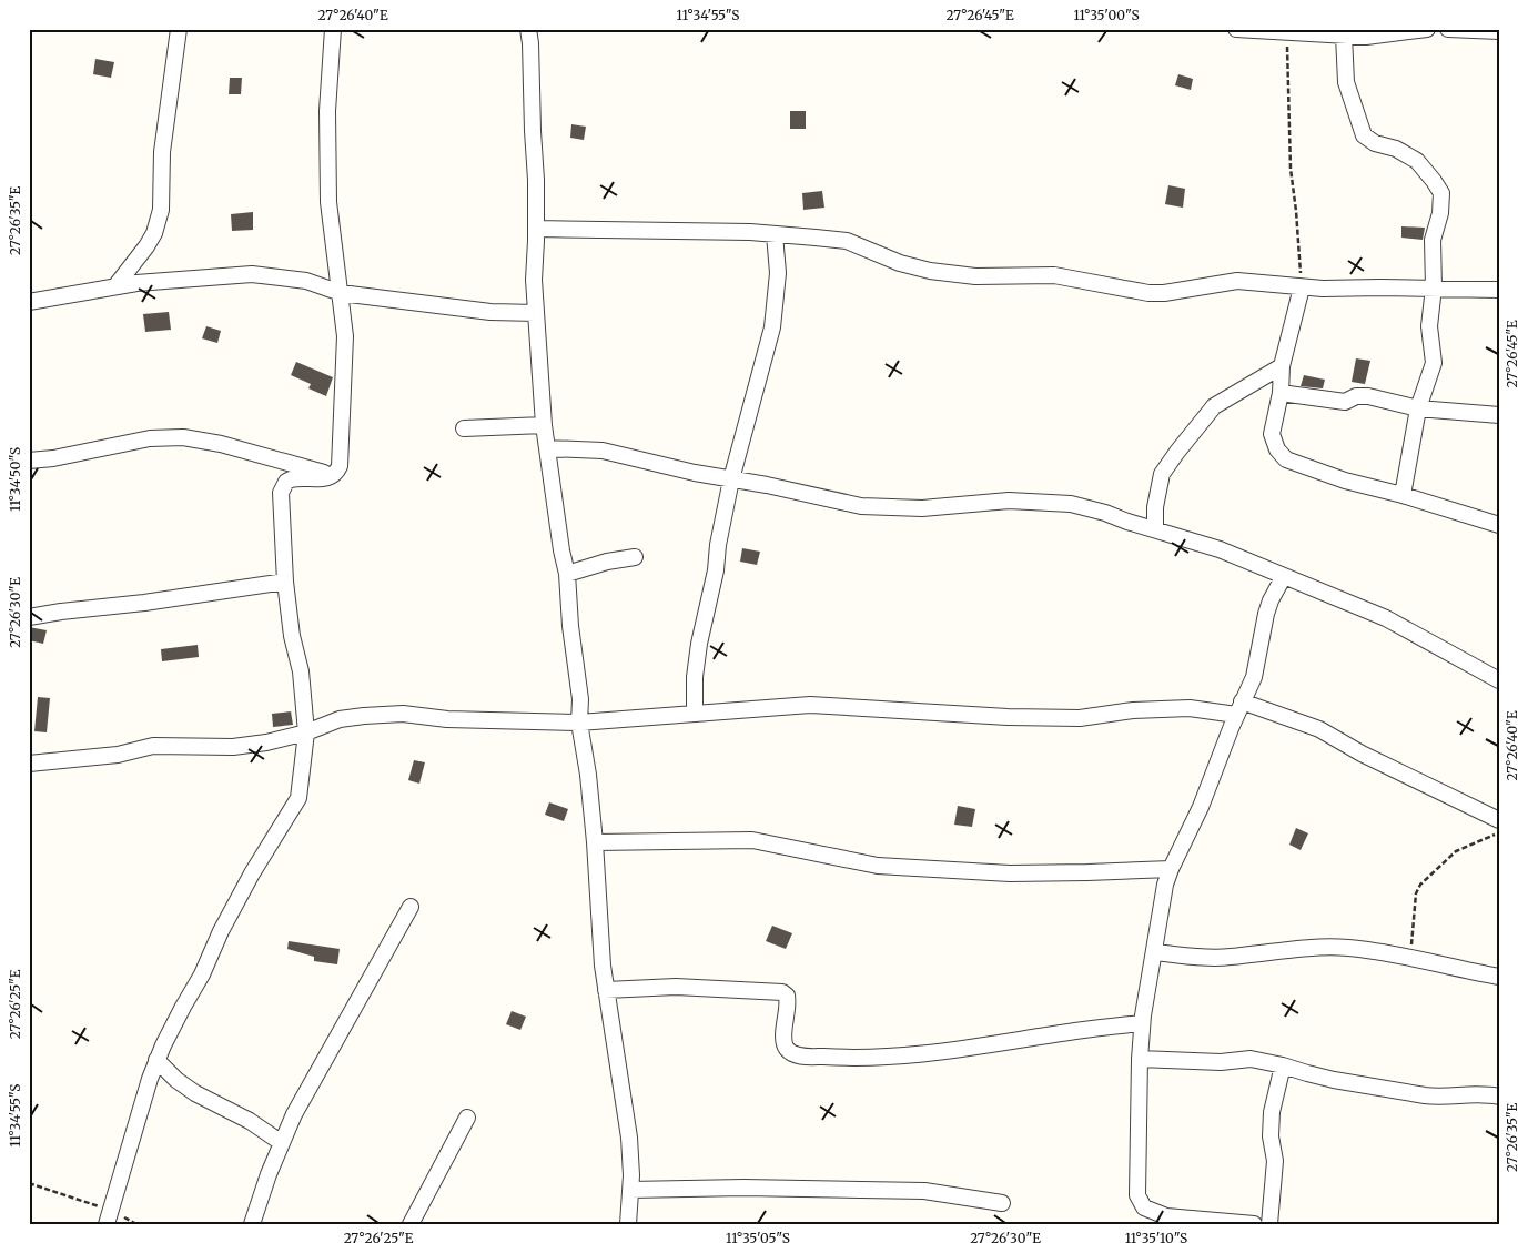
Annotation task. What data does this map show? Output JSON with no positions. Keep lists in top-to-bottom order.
{
  "coordinates": [
    "27°26'40\"E",
    "11°34'55\"S",
    "27°26'45\"E",
    "11°35'00\"S",
    "27°26'35\"E",
    "11°34'50\"S",
    "27°26'30\"E",
    "27°26'25\"E",
    "11°35'05\"S",
    "11°35'10\"S"
  ]
}
